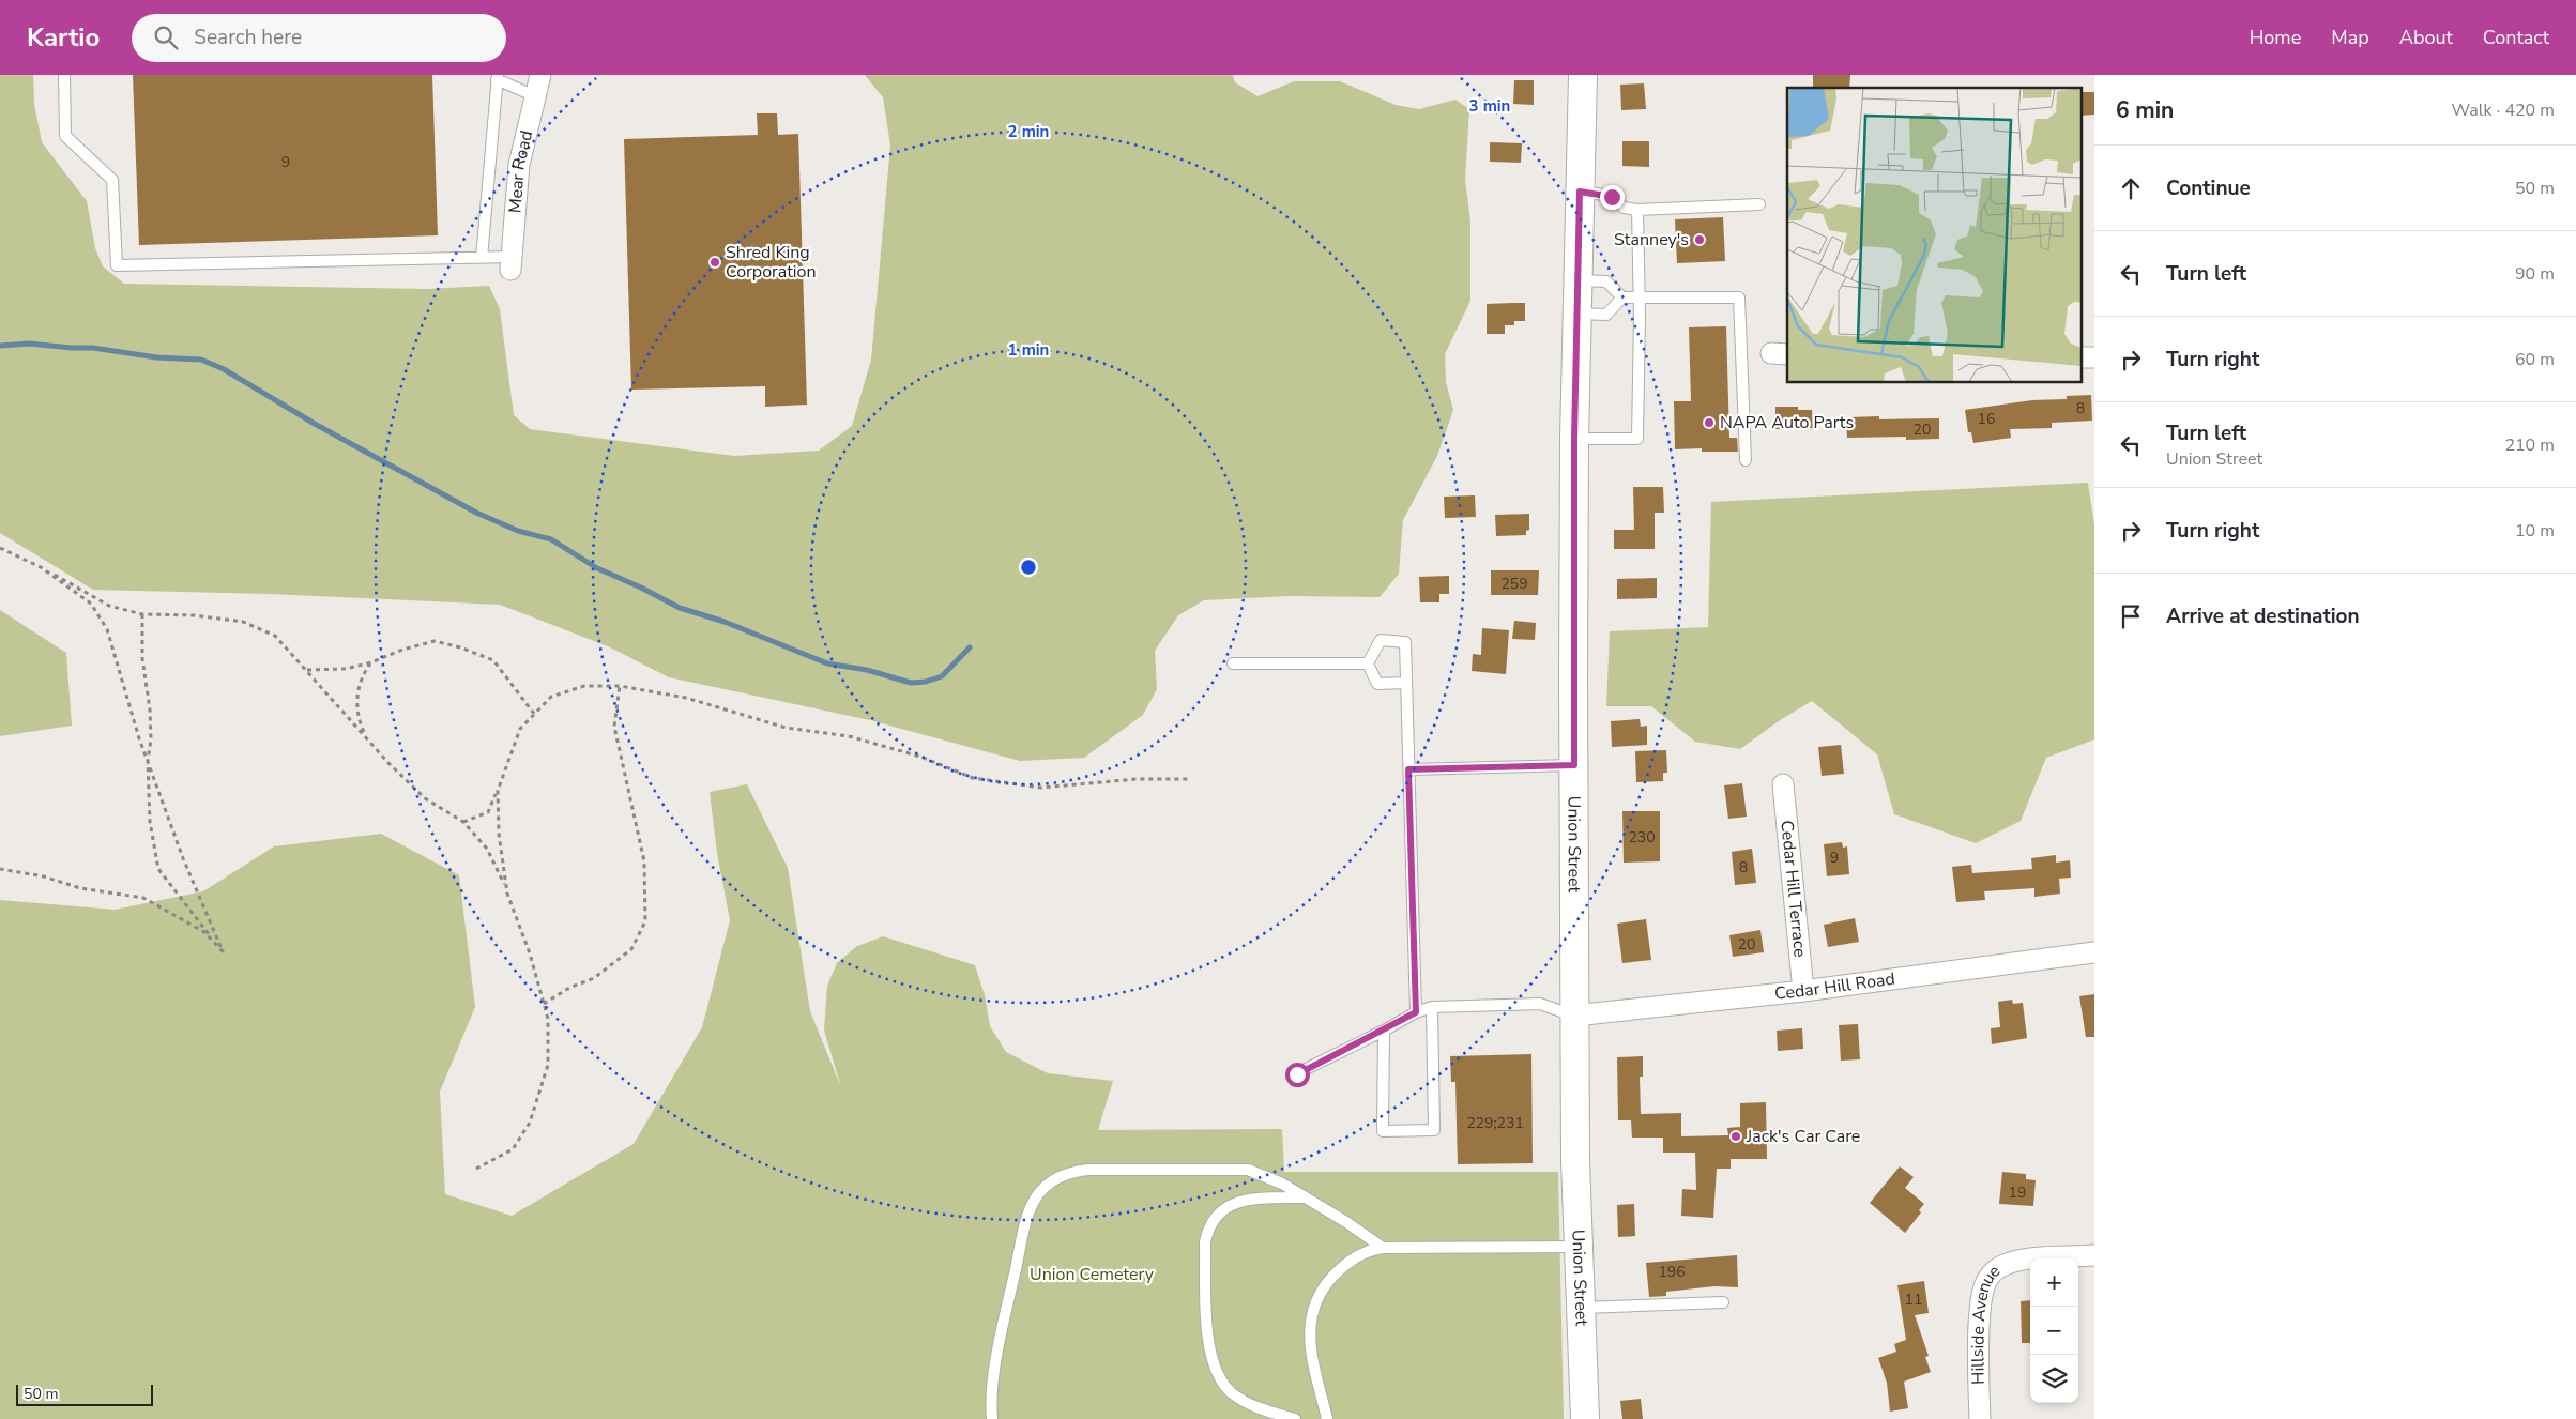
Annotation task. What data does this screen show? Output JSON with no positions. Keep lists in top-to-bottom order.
{
  "streets": {
    "main road": ["Union Street"],
    "street": [
      "Mear Road",
      "Cedar Hill Terrace",
      "Cedar Hill Road",
      "Hillside Avenue"
    ]
  },
  "crossings": [
    ["Union Street", "Cedar Hill Road"],
    ["Cedar Hill Terrace", "Cedar Hill Road"]
  ],
  "parks": ["Union Cemetery"],
  "places": [
    "Stanney's",
    "Shred King Corporation",
    "NAPA Auto Parts",
    "Jack's Car Care"
  ],
  "house_numbers": [
    "9",
    "8",
    "16",
    "20",
    "259",
    "230",
    "9",
    "8",
    "20",
    "229;231",
    "19",
    "196",
    "11"
  ],
  "scale_bar": "50 m",
  "page": {
    "header": "Kartio",
    "search": "Search here",
    "nav": [
      "Home",
      "Map",
      "About",
      "Contact"
    ],
    "heading": ["6 min", "Walk · 420 m"],
    "list": [
      ["Continue", "50 m"],
      ["Turn left", "90 m"],
      ["Turn right", "60 m"],
      ["Turn left", "Union Street", "210 m"],
      ["Turn right", "10 m"],
      "Arrive at destination"
    ],
    "map_buttons": ["+", "−"],
    "scale": "50 m"
  },
  "rings": ["3 min", "2 min", "1 min"]
}
